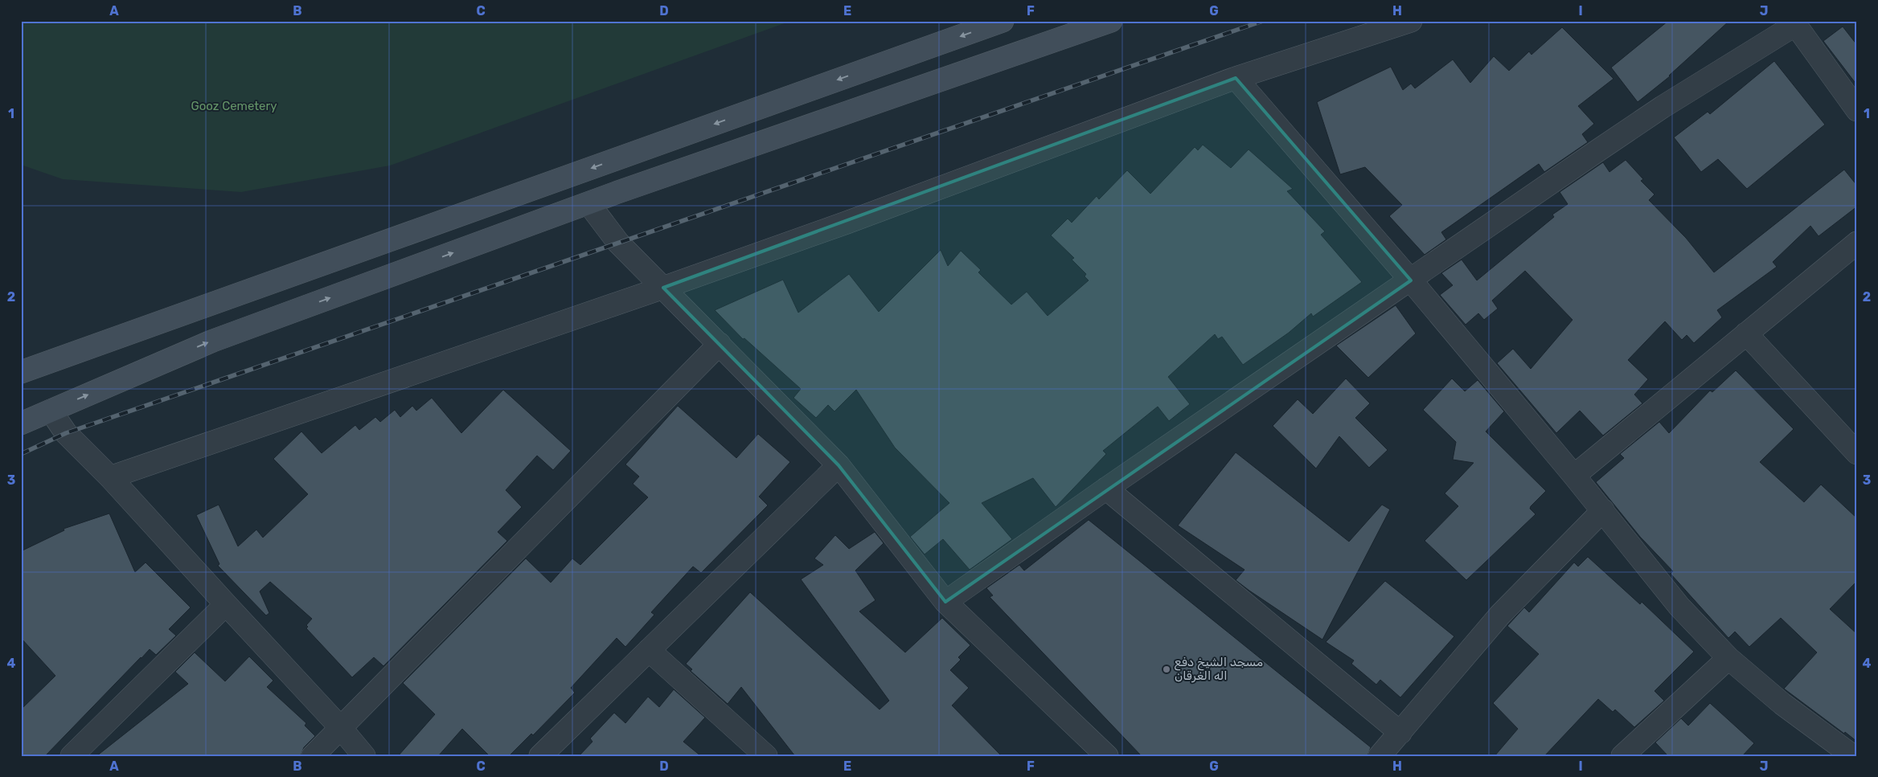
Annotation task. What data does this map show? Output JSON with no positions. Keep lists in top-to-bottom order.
{
  "parks": ["Gooz Cemetery"],
  "places": ["مسجد الشيخ دفع اله الغرقان"],
  "grid": {
    "columns": [
      "A",
      "B",
      "C",
      "D",
      "E",
      "F",
      "G",
      "H",
      "I",
      "J"
    ],
    "rows": [
      "1",
      "2",
      "3",
      "4"
    ]
  }
}
